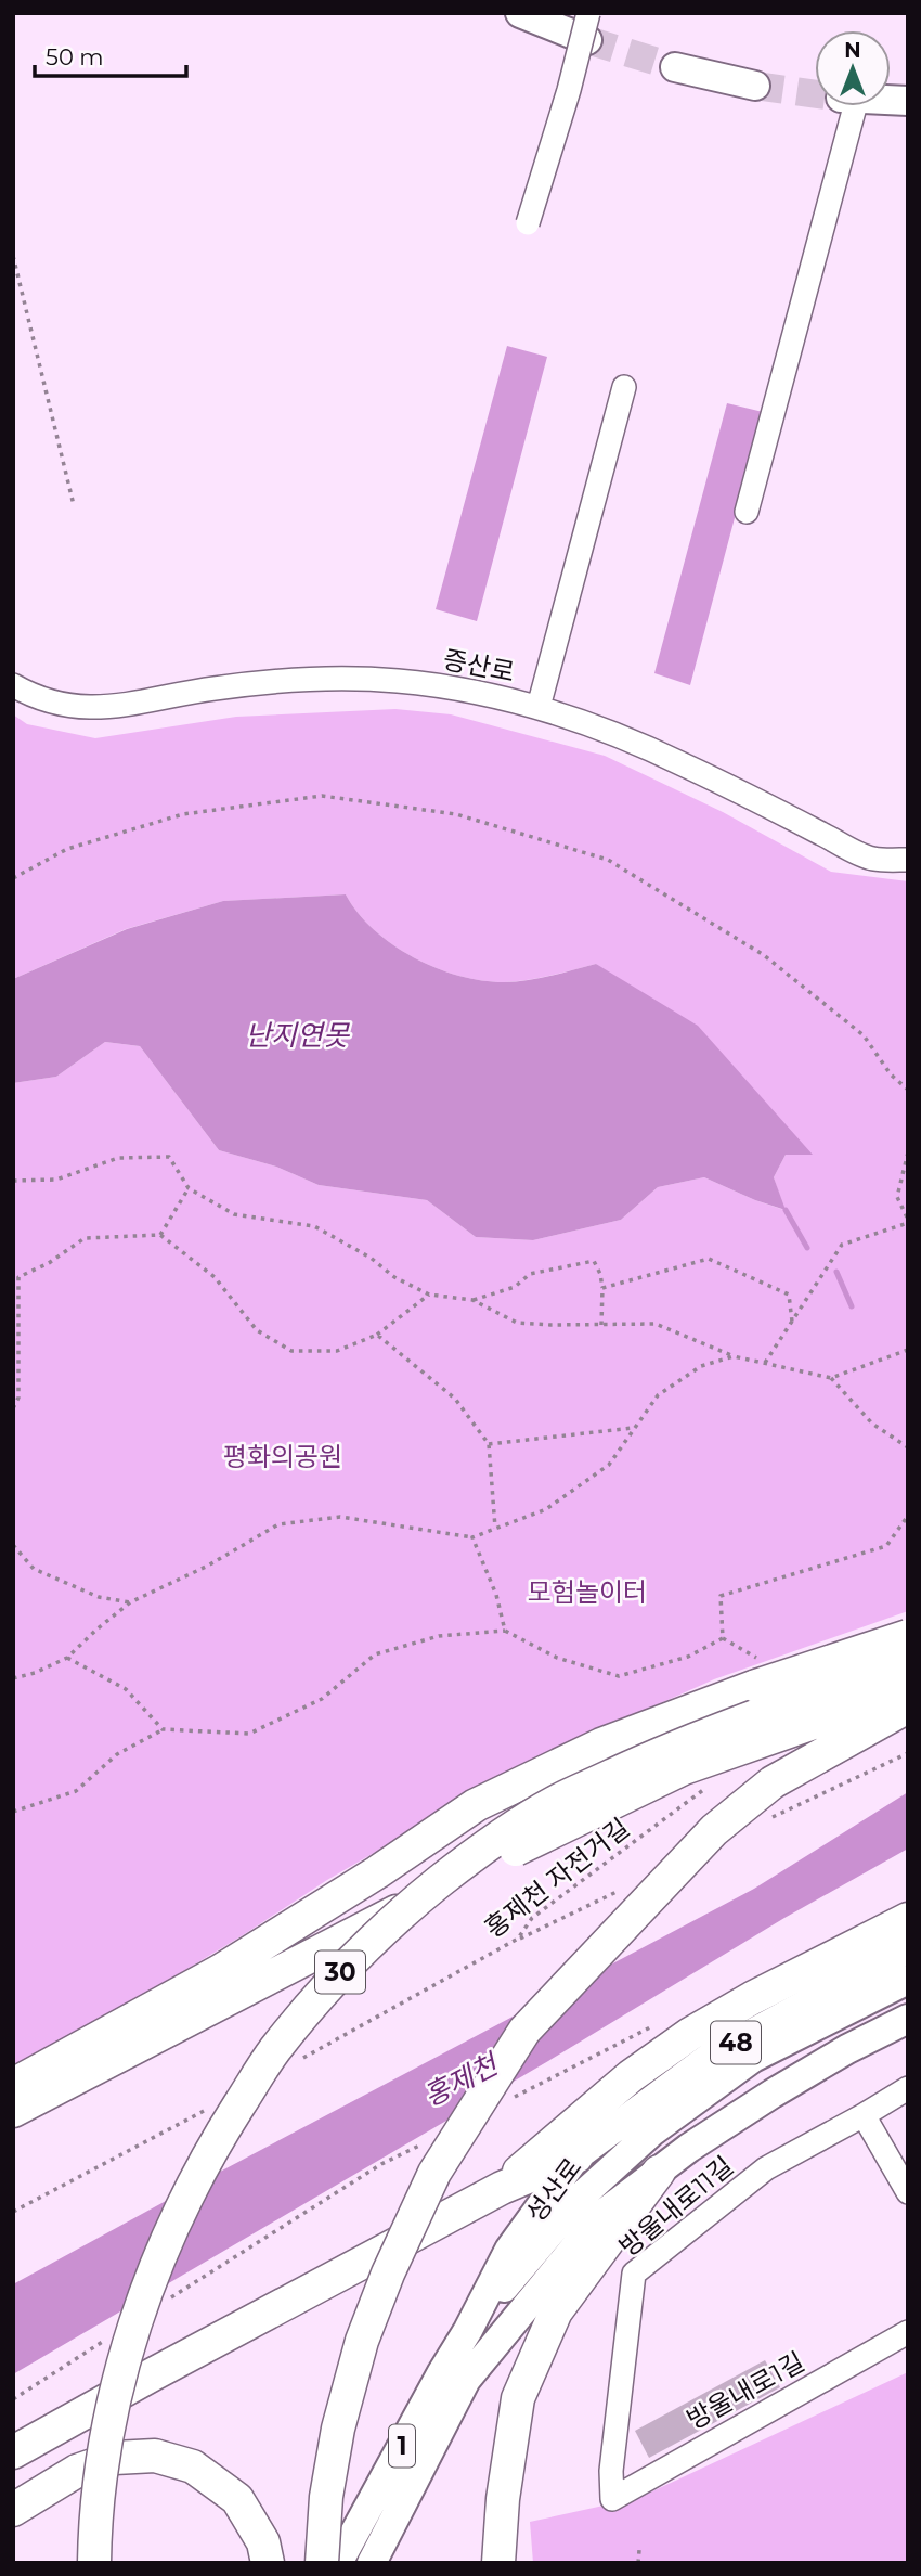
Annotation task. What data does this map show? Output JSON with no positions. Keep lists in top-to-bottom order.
{
  "streets": {
    "highway": ["30"],
    "main road": ["48", "성산로", "1"],
    "street": ["증산로", "방울내로11길", "방울내로1길"],
    "path": ["홍제천 자전거길"]
  },
  "crossings": [
    ["성산로", "1"],
    ["방울내로11길", "방울내로1길"]
  ],
  "water": ["난지연못", "홍제천"],
  "parks": ["평화의공원", "모험놀이터"],
  "scale_bar": "50 m",
  "north": "top"
}
